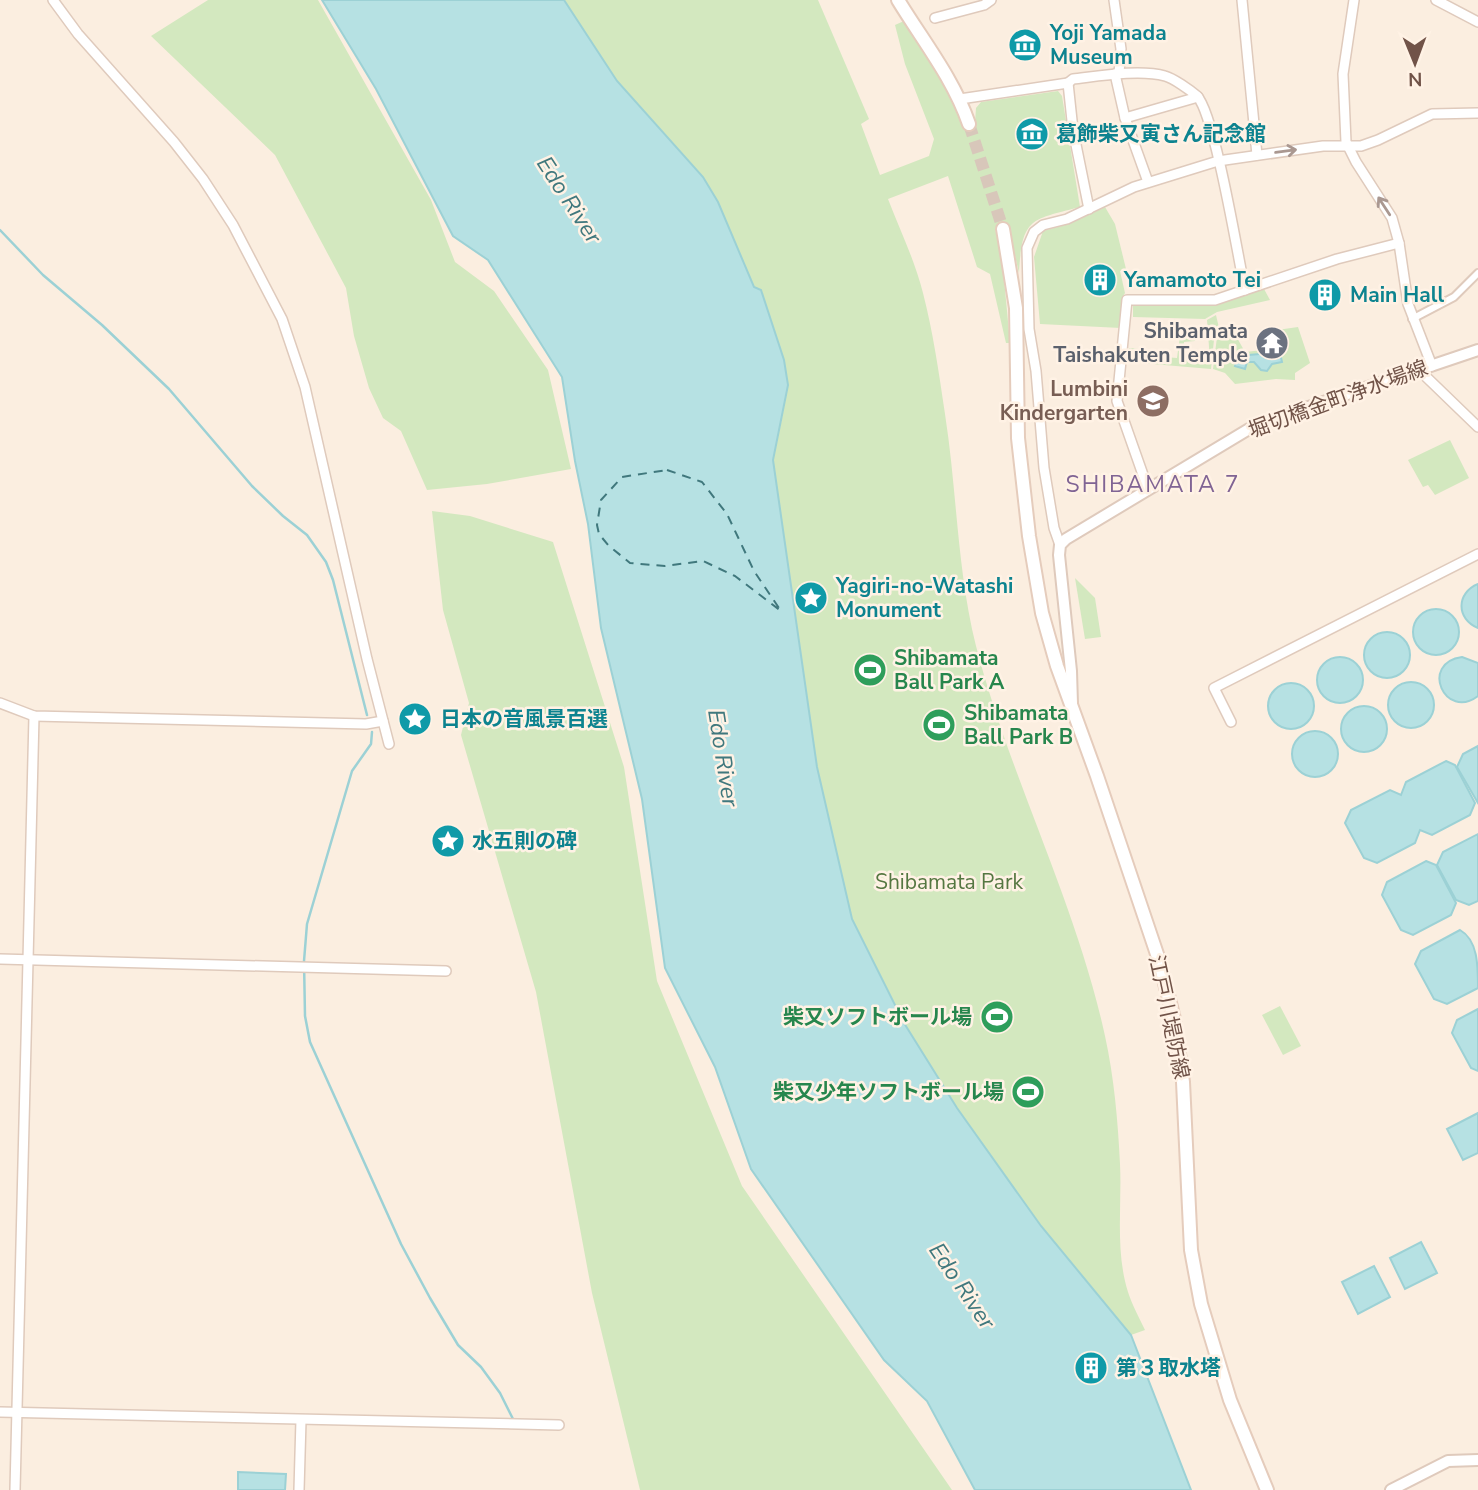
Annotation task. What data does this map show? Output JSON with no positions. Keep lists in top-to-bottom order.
{
  "streets": {
    "main road": ["江戸川堤防線"],
    "street": ["堀切橋金町浄水場線"]
  },
  "crossings": [
    ["堀切橋金町浄水場線", "江戸川堤防線"]
  ],
  "districts": ["SHIBAMATA 7"],
  "water": ["Edo River"],
  "parks": ["Shibamata Park"],
  "places": {
    "museum": ["Yoji Yamada Museum", "葛飾柴又寅さん記念館"],
    "building": ["Yamamoto Tei", "Main Hall", "第３取水塔"],
    "temple": ["Shibamata Taishakuten Temple"],
    "school or university": ["Lumbini Kindergarten"],
    "place": ["Yagiri-no-Watashi Monument", "日本の音風景百選", "水五則の碑"],
    "sports": [
      "Shibamata Ball Park A",
      "Shibamata Ball Park B",
      "柴又ソフトボール場",
      "柴又少年ソフトボール場"
    ]
  },
  "north": "bottom"
}
